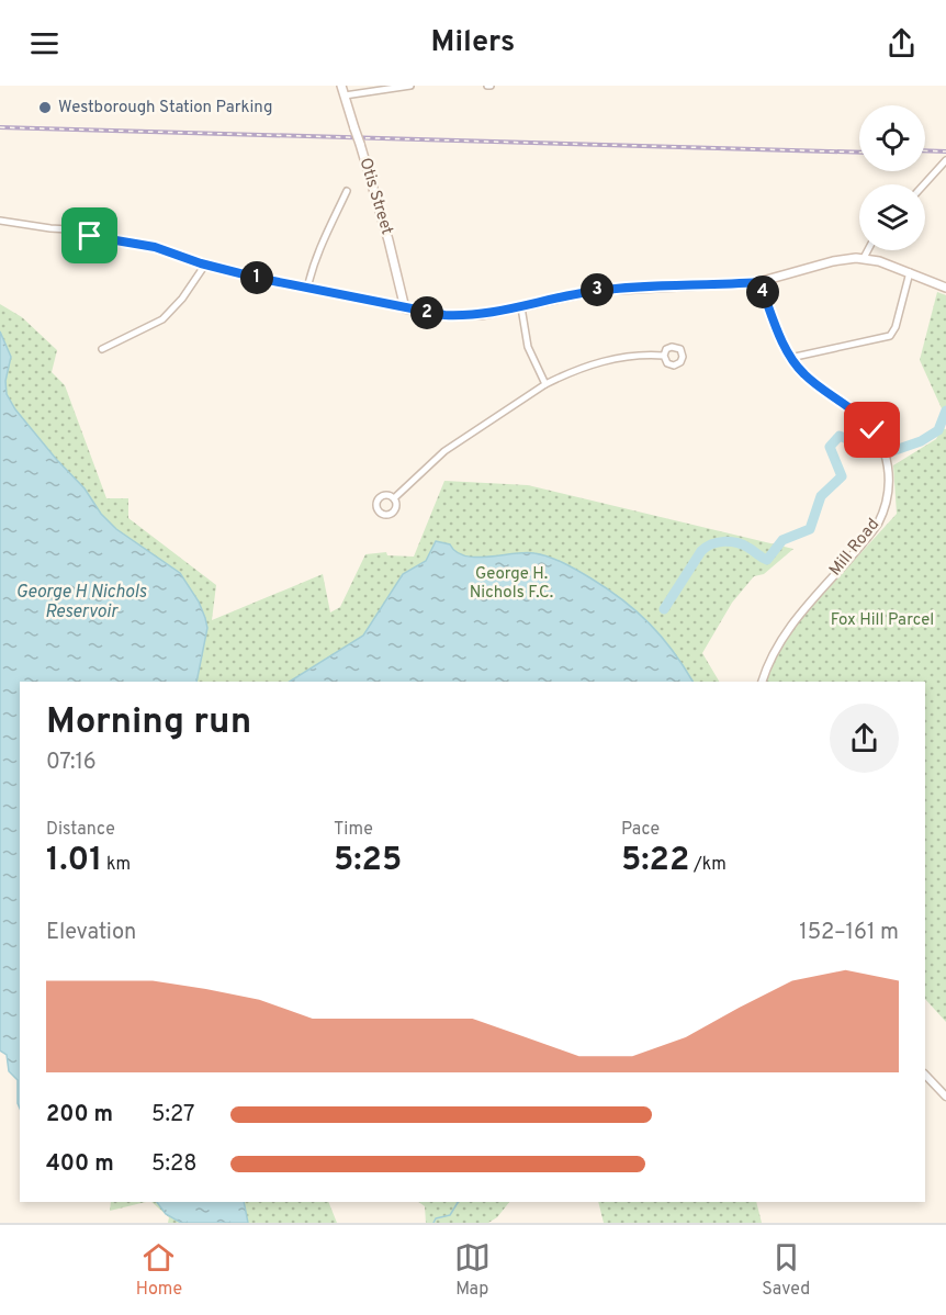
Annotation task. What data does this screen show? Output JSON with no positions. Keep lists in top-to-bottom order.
{
  "streets": {
    "main road": ["Otis Street"],
    "street": ["Mill Road"]
  },
  "water": ["George H Nichols Reservoir"],
  "parks": ["George H. Nichols F.C.", "Fox Hill Parcel"],
  "places": ["Westborough Station Parking"],
  "page": {
    "header": "Milers",
    "pins": [
      "1",
      "3",
      "4",
      "2"
    ],
    "heading": ["Morning run", "07:16"],
    "stats": [
      ["Distance", "1.01 km"],
      ["Time", "5:25"],
      ["Pace", "5:22 /km"]
    ],
    "chart": ["Elevation", "152–161 m"],
    "list": [
      {
        "name": "200 m",
        "note": "5:27"
      },
      {
        "name": "400 m",
        "note": "5:28"
      }
    ],
    "tabs": ["Home", "Map", "Saved"]
  }
}
